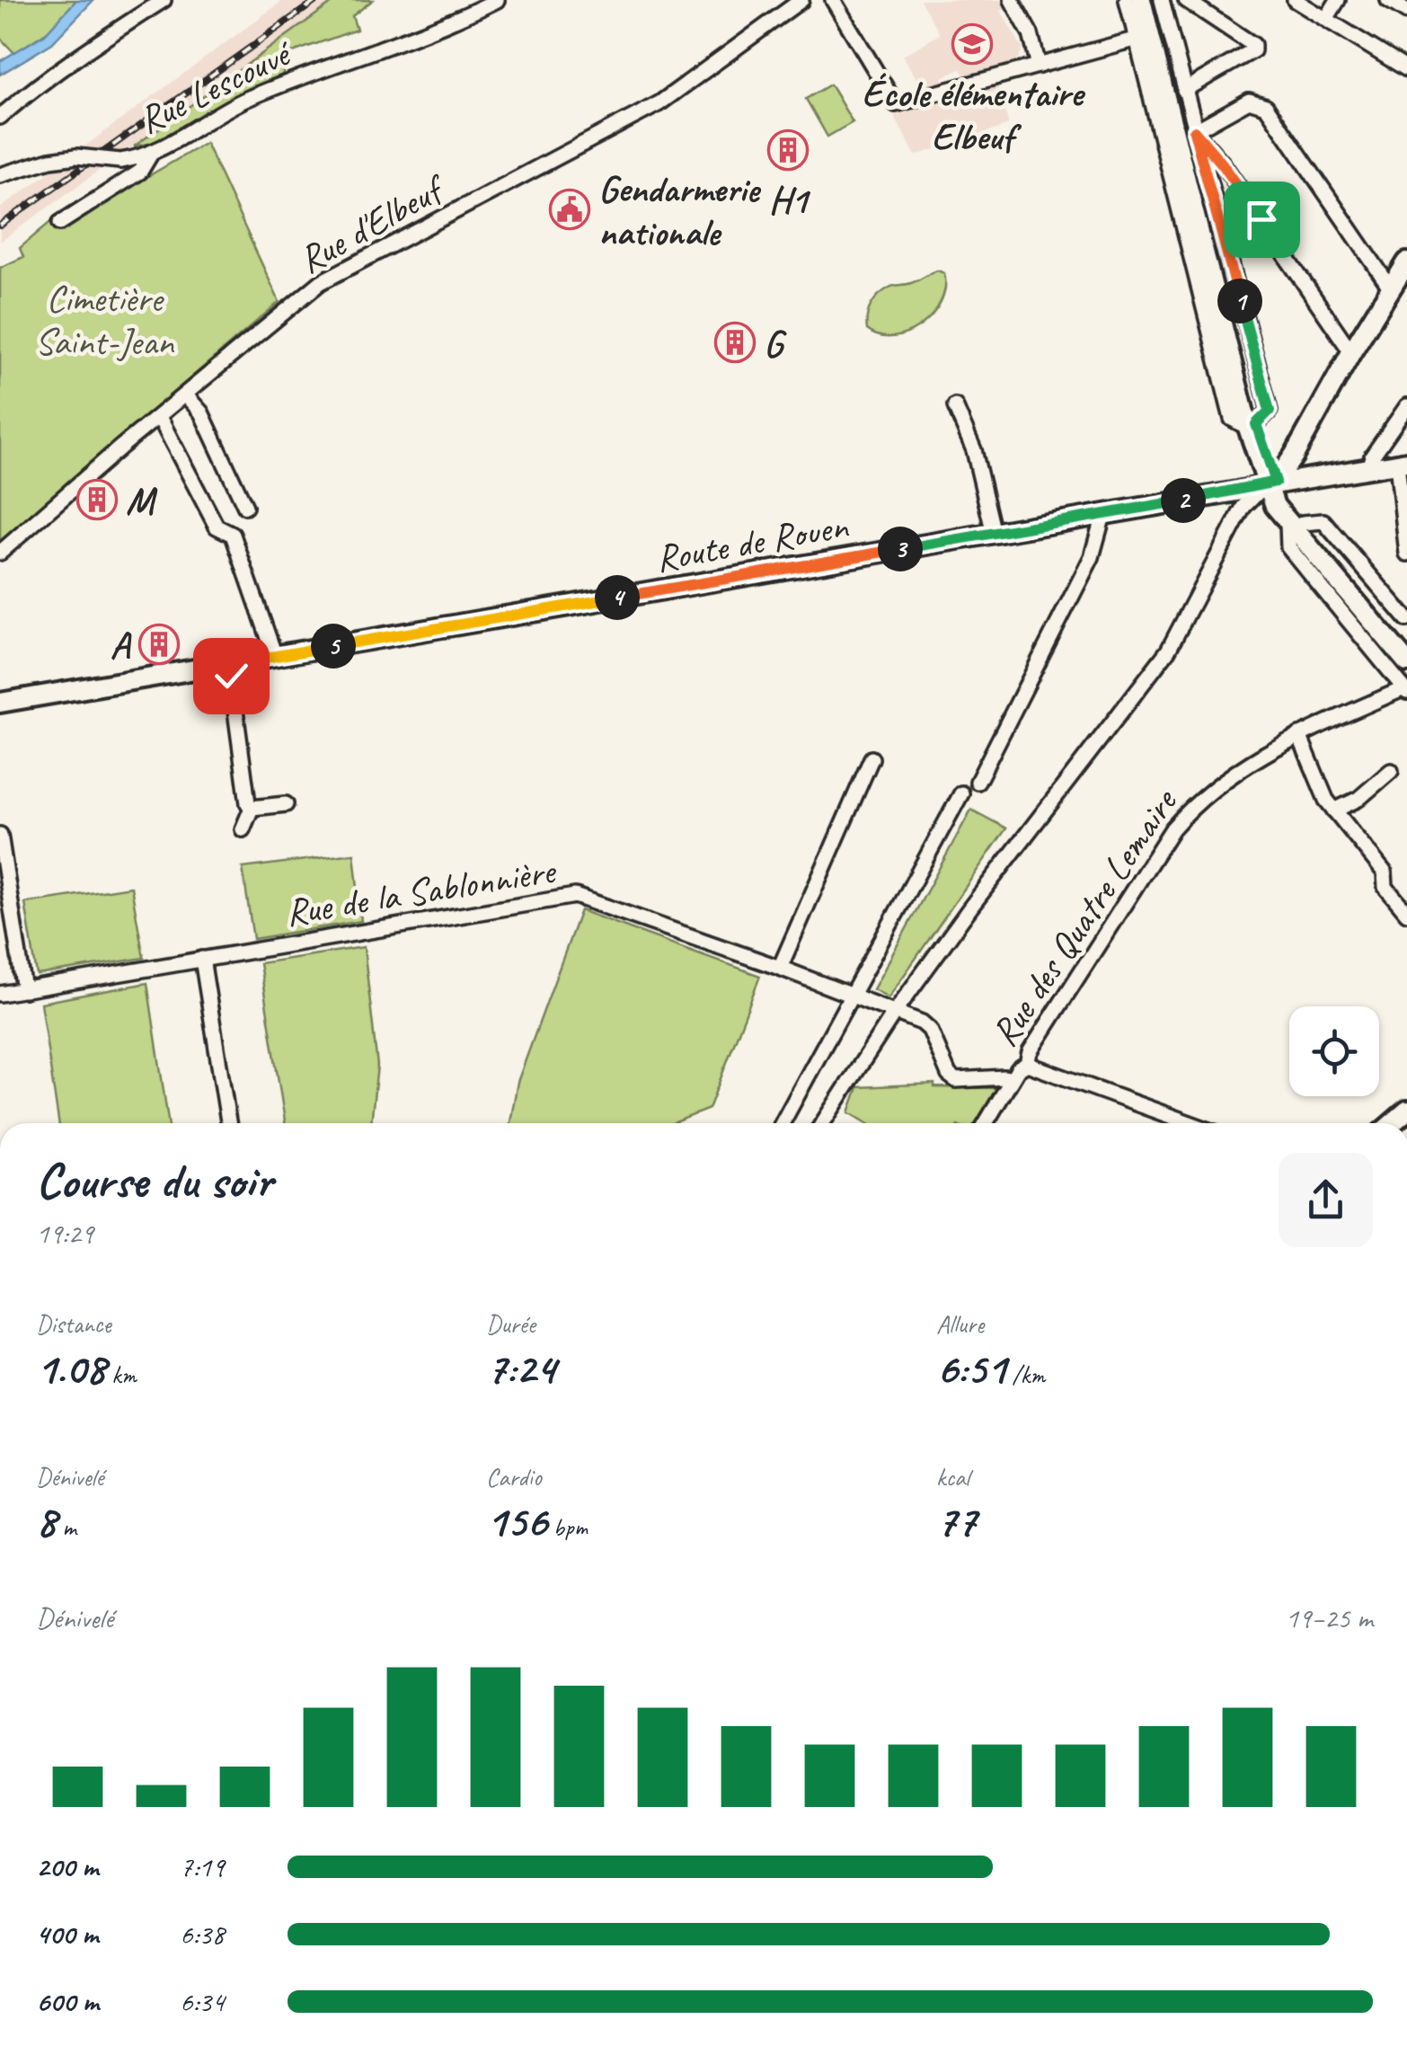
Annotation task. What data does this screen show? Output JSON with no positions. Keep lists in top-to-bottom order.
{
  "streets": {
    "main road": ["Route de Rouen"],
    "street": [
      "Rue Lescouvé",
      "Rue d'Elbeuf",
      "Rue de la Sablonnière",
      "Rue des Quatre Lemaire"
    ]
  },
  "crossings": [
    ["Rue de la Sablonnière", "Rue des Quatre Lemaire"]
  ],
  "parks": ["Cimetière Saint-Jean"],
  "places": {
    "school or university": ["École élémentaire Elbeuf"],
    "building": [
      "H1",
      "G",
      "M",
      "A"
    ],
    "public building": ["Gendarmerie nationale"]
  },
  "page": {
    "pins": [
      "1",
      "2",
      "3",
      "4",
      "5"
    ],
    "heading": ["Course du soir", "19:29"],
    "stats": [
      ["Distance", "1.08 km"],
      ["Durée", "7:24"],
      ["Allure", "6:51 /km"],
      ["Dénivelé", "8 m"],
      ["Cardio", "156 bpm"],
      ["kcal", "77"]
    ],
    "chart": ["Dénivelé", "19–25 m"],
    "list": [
      {
        "name": "200 m",
        "note": "7:19"
      },
      {
        "name": "400 m",
        "note": "6:38"
      },
      {
        "name": "600 m",
        "note": "6:34"
      }
    ]
  }
}
